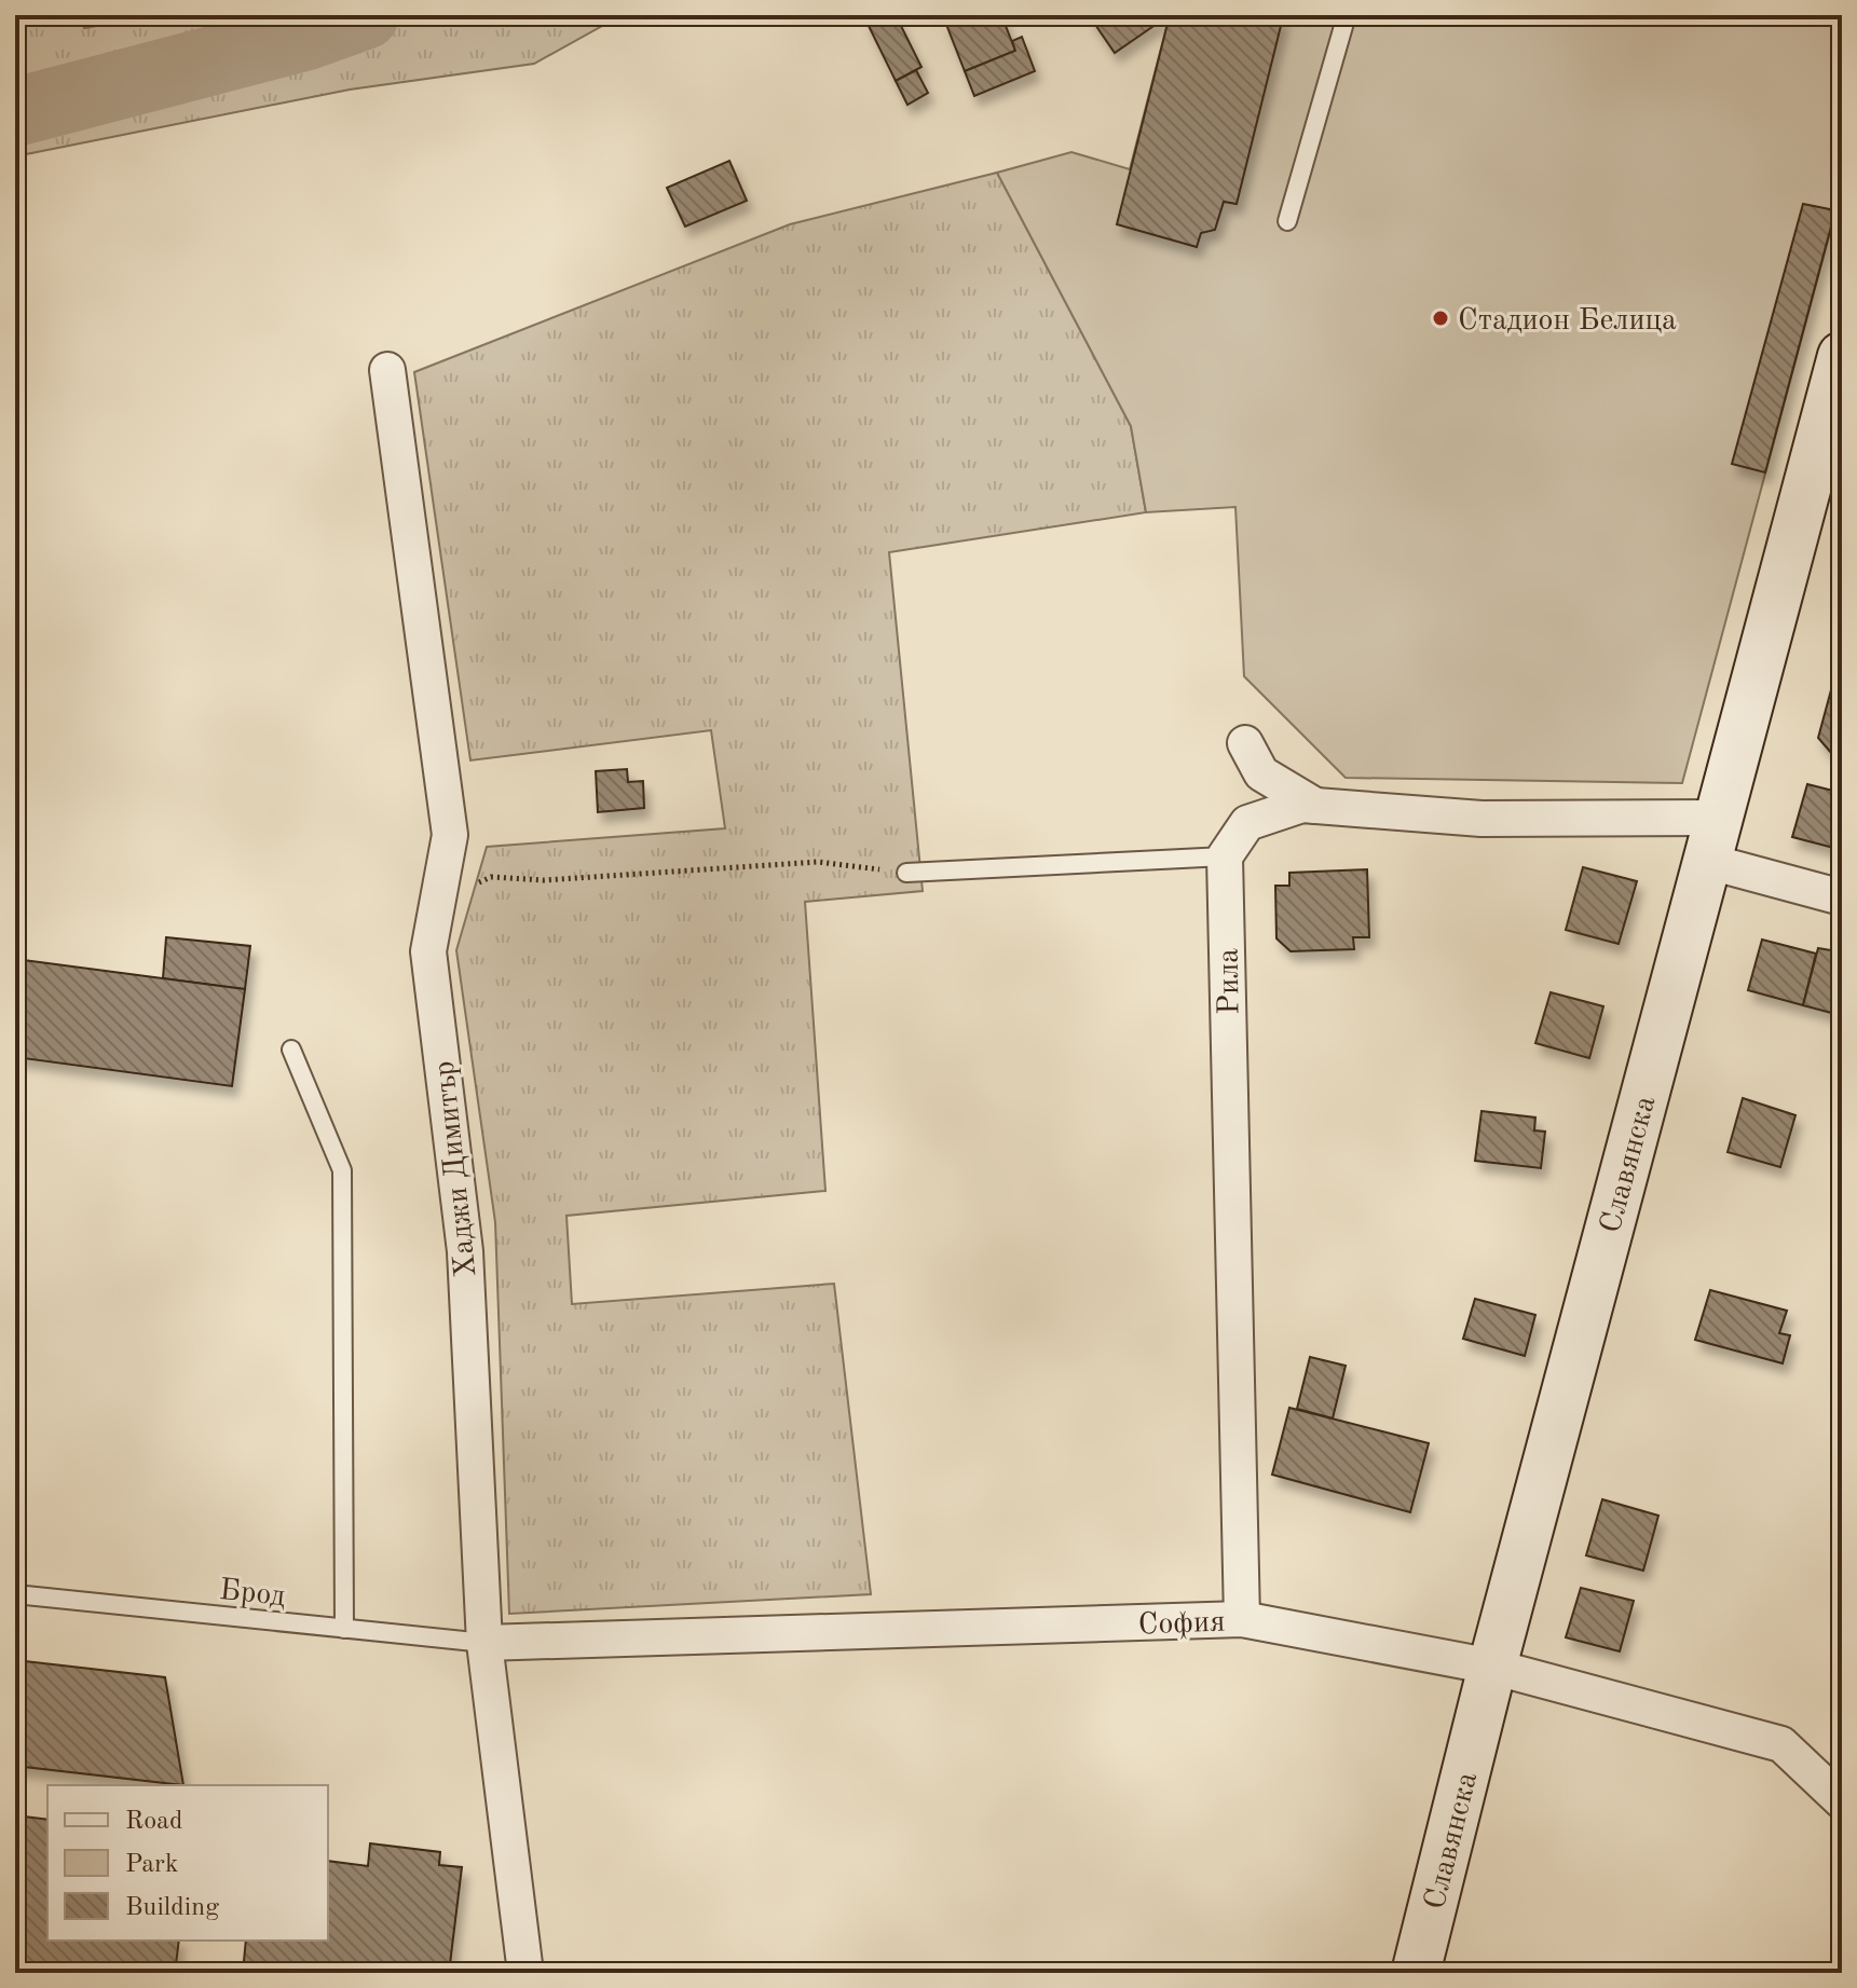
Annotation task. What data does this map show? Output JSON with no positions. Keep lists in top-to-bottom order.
{
  "streets": {
    "street": [
      "Рила",
      "Славянска",
      "Хаджи Димитър",
      "София"
    ],
    "lane": ["Брод"]
  },
  "crossings": [
    ["Рила", "София"],
    ["Славянска", "София"],
    ["Хаджи Димитър", "Брод"],
    ["Хаджи Димитър", "София"],
    ["Брод", "София"]
  ],
  "places": ["Стадион Белица"],
  "legend": ["Road", "Park", "Building"]
}
